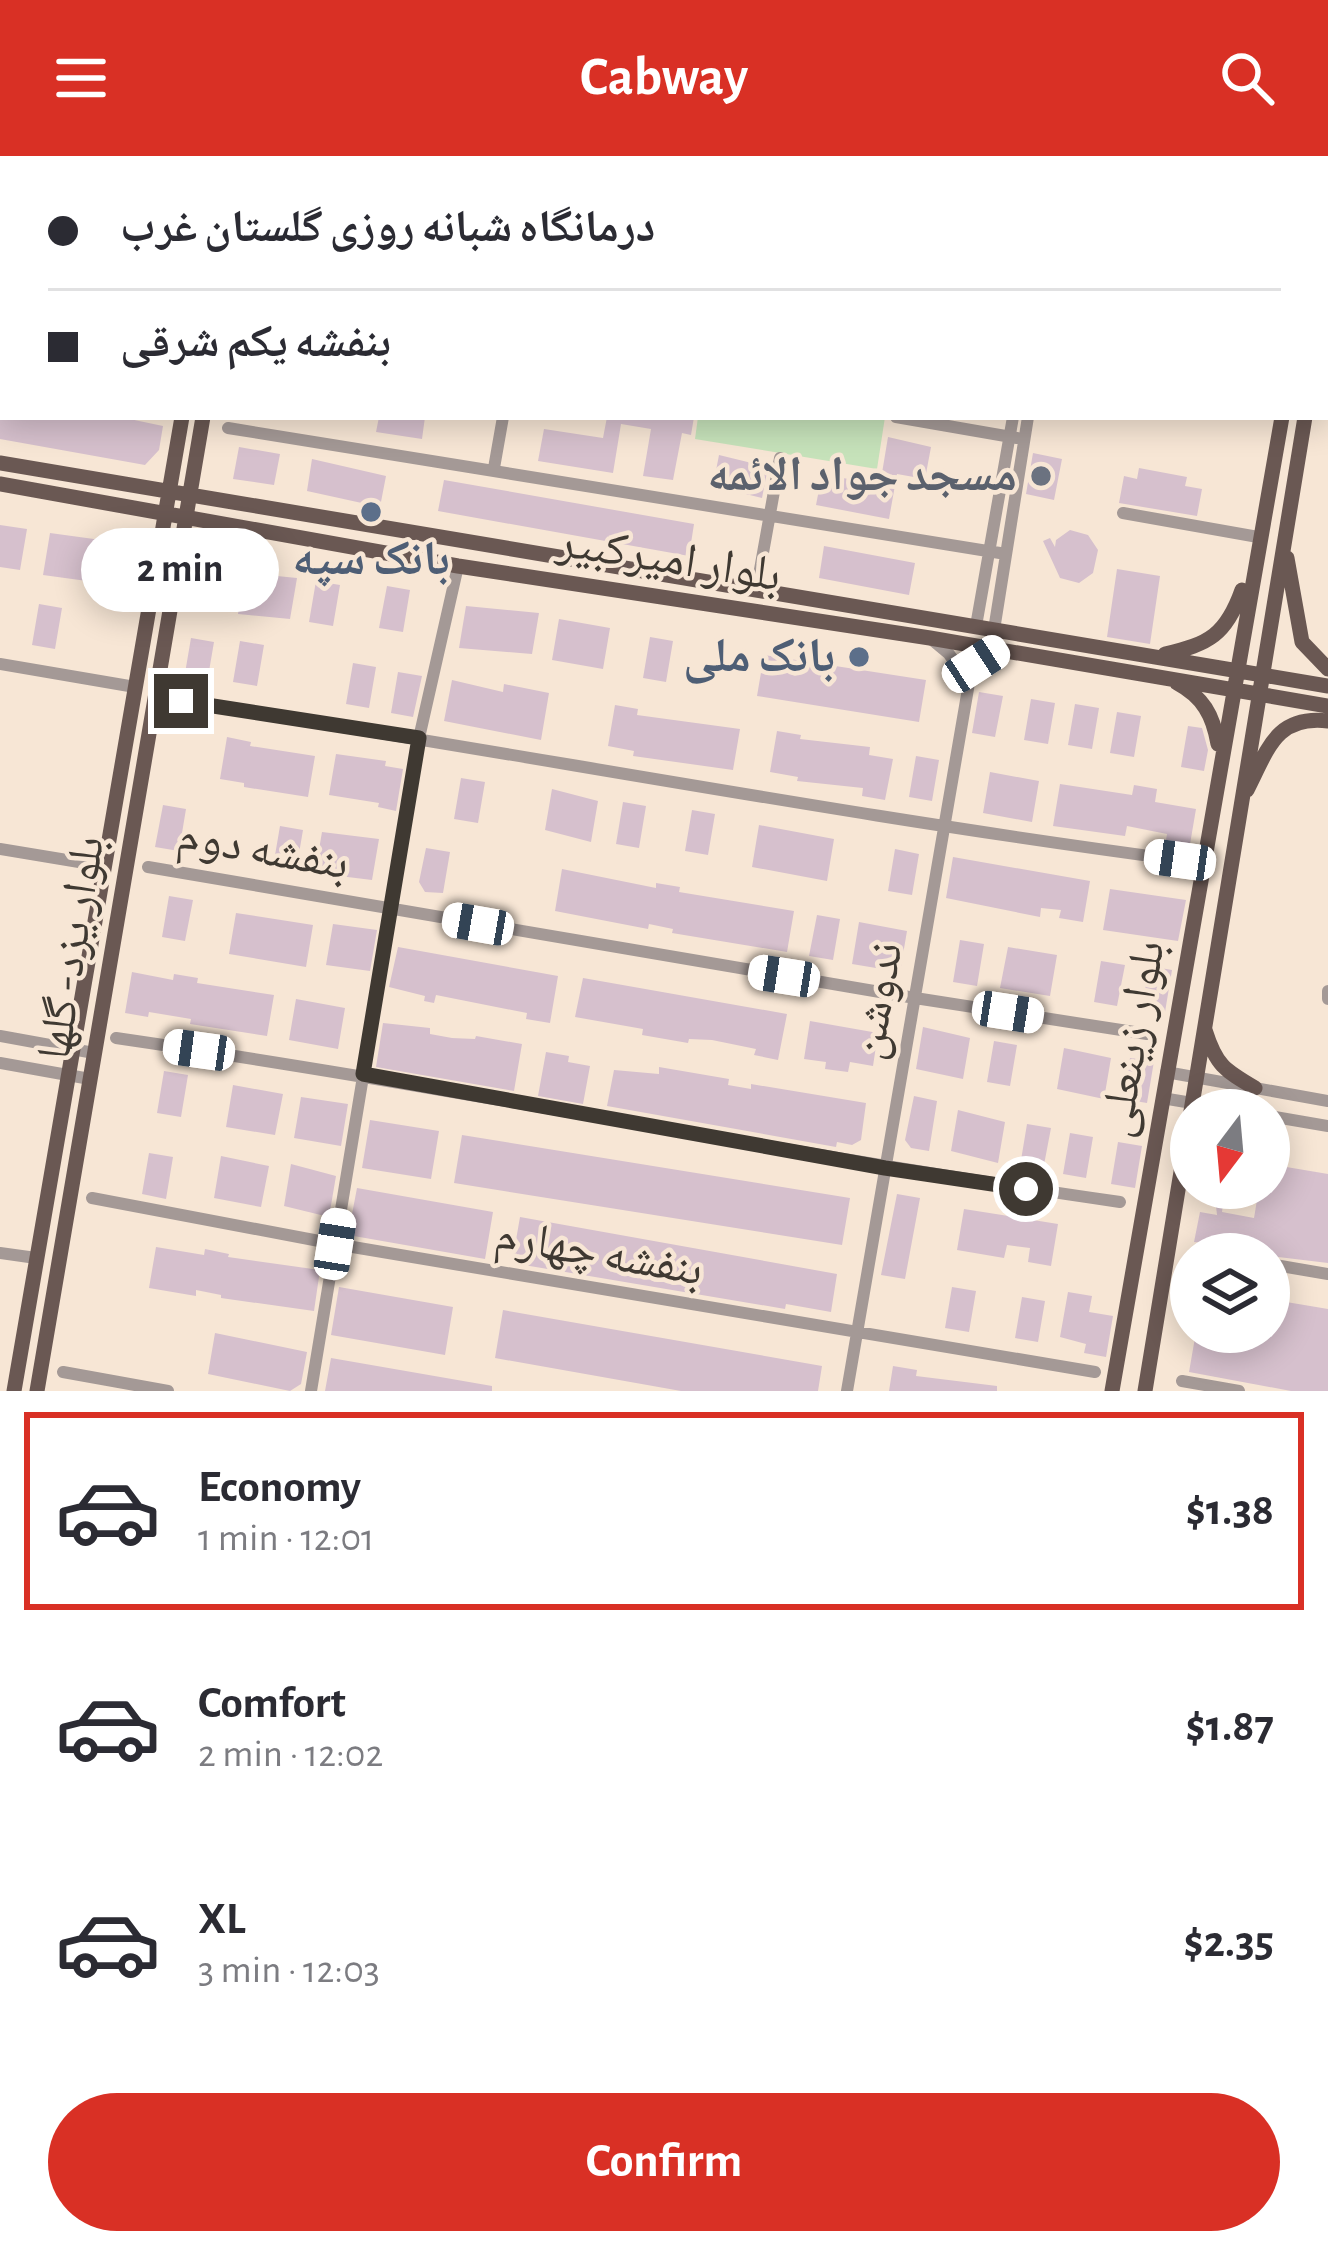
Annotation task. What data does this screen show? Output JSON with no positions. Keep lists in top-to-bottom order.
{
  "streets": {
    "main road": ["بلوار امیرکبیر", "بلوار یزد- گلها", "بلوار زینعلی"],
    "street": ["بنفشه دوم", "ندوشن", "بنفشه چهارم"]
  },
  "crossings": [
    ["بلوار امیرکبیر", "بلوار یزد- گلها"],
    ["بلوار امیرکبیر", "بلوار زینعلی"],
    ["بنفشه دوم", "ندوشن"],
    ["ندوشن", "بنفشه چهارم"]
  ],
  "places": ["مسجد جواد الائمه", "بانک سپه", "بانک ملی"],
  "north": "bottom",
  "page": {
    "header": "Cabway",
    "banner": ["درمانگاه شبانه روزی گلستان غرب", "بنفشه یکم شرقی"],
    "bubble": "2 min",
    "list": [
      {
        "name": "Economy",
        "note": "1 min · 12:01",
        "value": "$1.38"
      },
      {
        "name": "Comfort",
        "note": "2 min · 12:02",
        "value": "$1.87"
      },
      {
        "name": "XL",
        "note": "3 min · 12:03",
        "value": "$2.35"
      }
    ],
    "buttons": "Confirm"
  }
}
